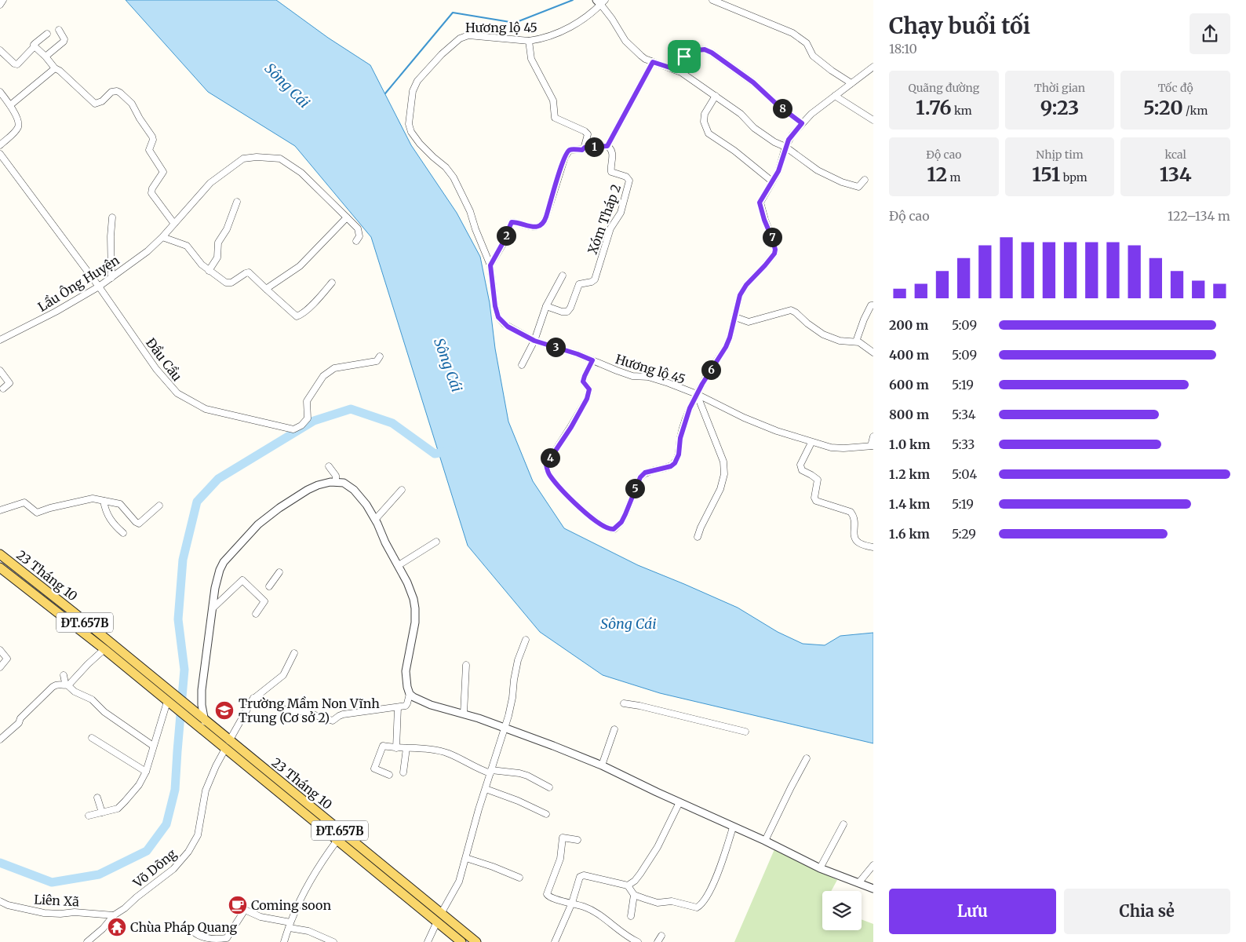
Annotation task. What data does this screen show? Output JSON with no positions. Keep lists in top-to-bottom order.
{
  "streets": {
    "main road": ["23 Tháng 10", "ĐT.657B"],
    "street": [
      "Hương lộ 45",
      "Xóm Tháp 2",
      "Lầu Ông Huyện",
      "Đầu Cầu",
      "Võ Dõng",
      "Liên Xã"
    ]
  },
  "crossings": [
    ["Lầu Ông Huyện", "Đầu Cầu"],
    ["23 Tháng 10", "Võ Dõng"],
    ["Võ Dõng", "Liên Xã"]
  ],
  "water": ["Sông Cái"],
  "places": {
    "school or university": ["Trường Mầm Non Vĩnh Trung (Cơ sở 2)"],
    "cafe": ["Coming soon"],
    "temple": ["Chùa Pháp Quang"]
  },
  "page": {
    "heading": ["Chạy buổi tối", "18:10"],
    "stats": [
      ["Quãng đường", "1.76 km"],
      ["Thời gian", "9:23"],
      ["Tốc độ", "5:20 /km"],
      ["Độ cao", "12 m"],
      ["Nhịp tim", "151 bpm"],
      ["kcal", "134"]
    ],
    "pins": [
      "8",
      "1",
      "2",
      "7",
      "3",
      "6",
      "4",
      "5"
    ],
    "chart": ["Độ cao", "122–134 m"],
    "list": [
      {
        "name": "200 m",
        "note": "5:09"
      },
      {
        "name": "400 m",
        "note": "5:09"
      },
      {
        "name": "600 m",
        "note": "5:19"
      },
      {
        "name": "800 m",
        "note": "5:34"
      },
      {
        "name": "1.0 km",
        "note": "5:33"
      },
      {
        "name": "1.2 km",
        "note": "5:04"
      },
      {
        "name": "1.4 km",
        "note": "5:19"
      },
      {
        "name": "1.6 km",
        "note": "5:29"
      }
    ],
    "buttons": ["Lưu", "Chia sẻ"]
  }
}
